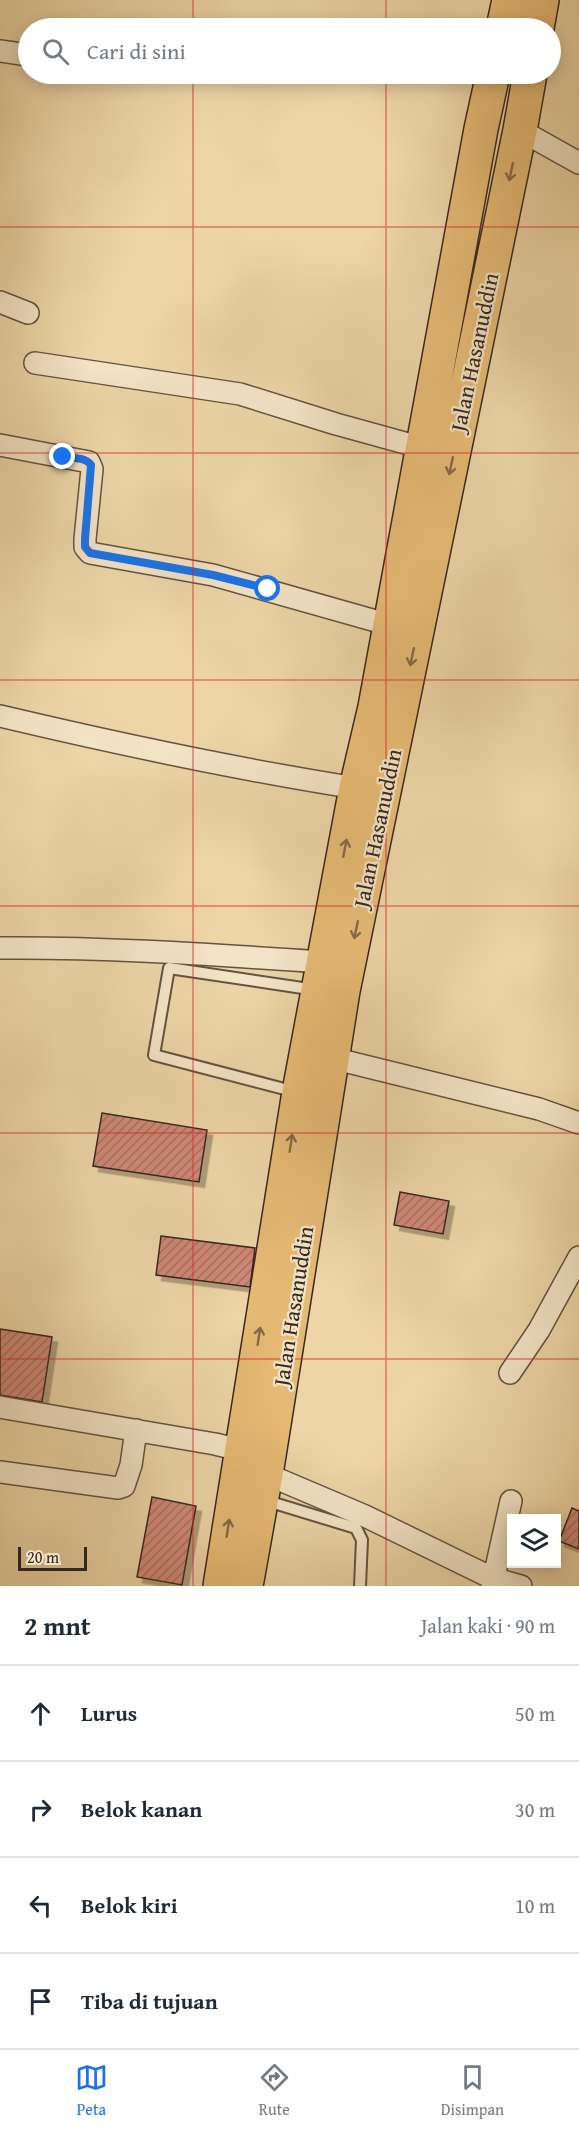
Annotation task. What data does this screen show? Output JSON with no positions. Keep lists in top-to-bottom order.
{
  "streets": {
    "highway": ["Jalan Hasanuddin"]
  },
  "scale_bar": "20 m",
  "page": {
    "search": "Cari di sini",
    "scale": "20 m",
    "heading": ["2 mnt", "Jalan kaki · 90 m"],
    "list": [
      ["Lurus", "50 m"],
      ["Belok kanan", "30 m"],
      ["Belok kiri", "10 m"],
      "Tiba di tujuan"
    ],
    "nav": ["Peta", "Rute", "Disimpan"]
  }
}
